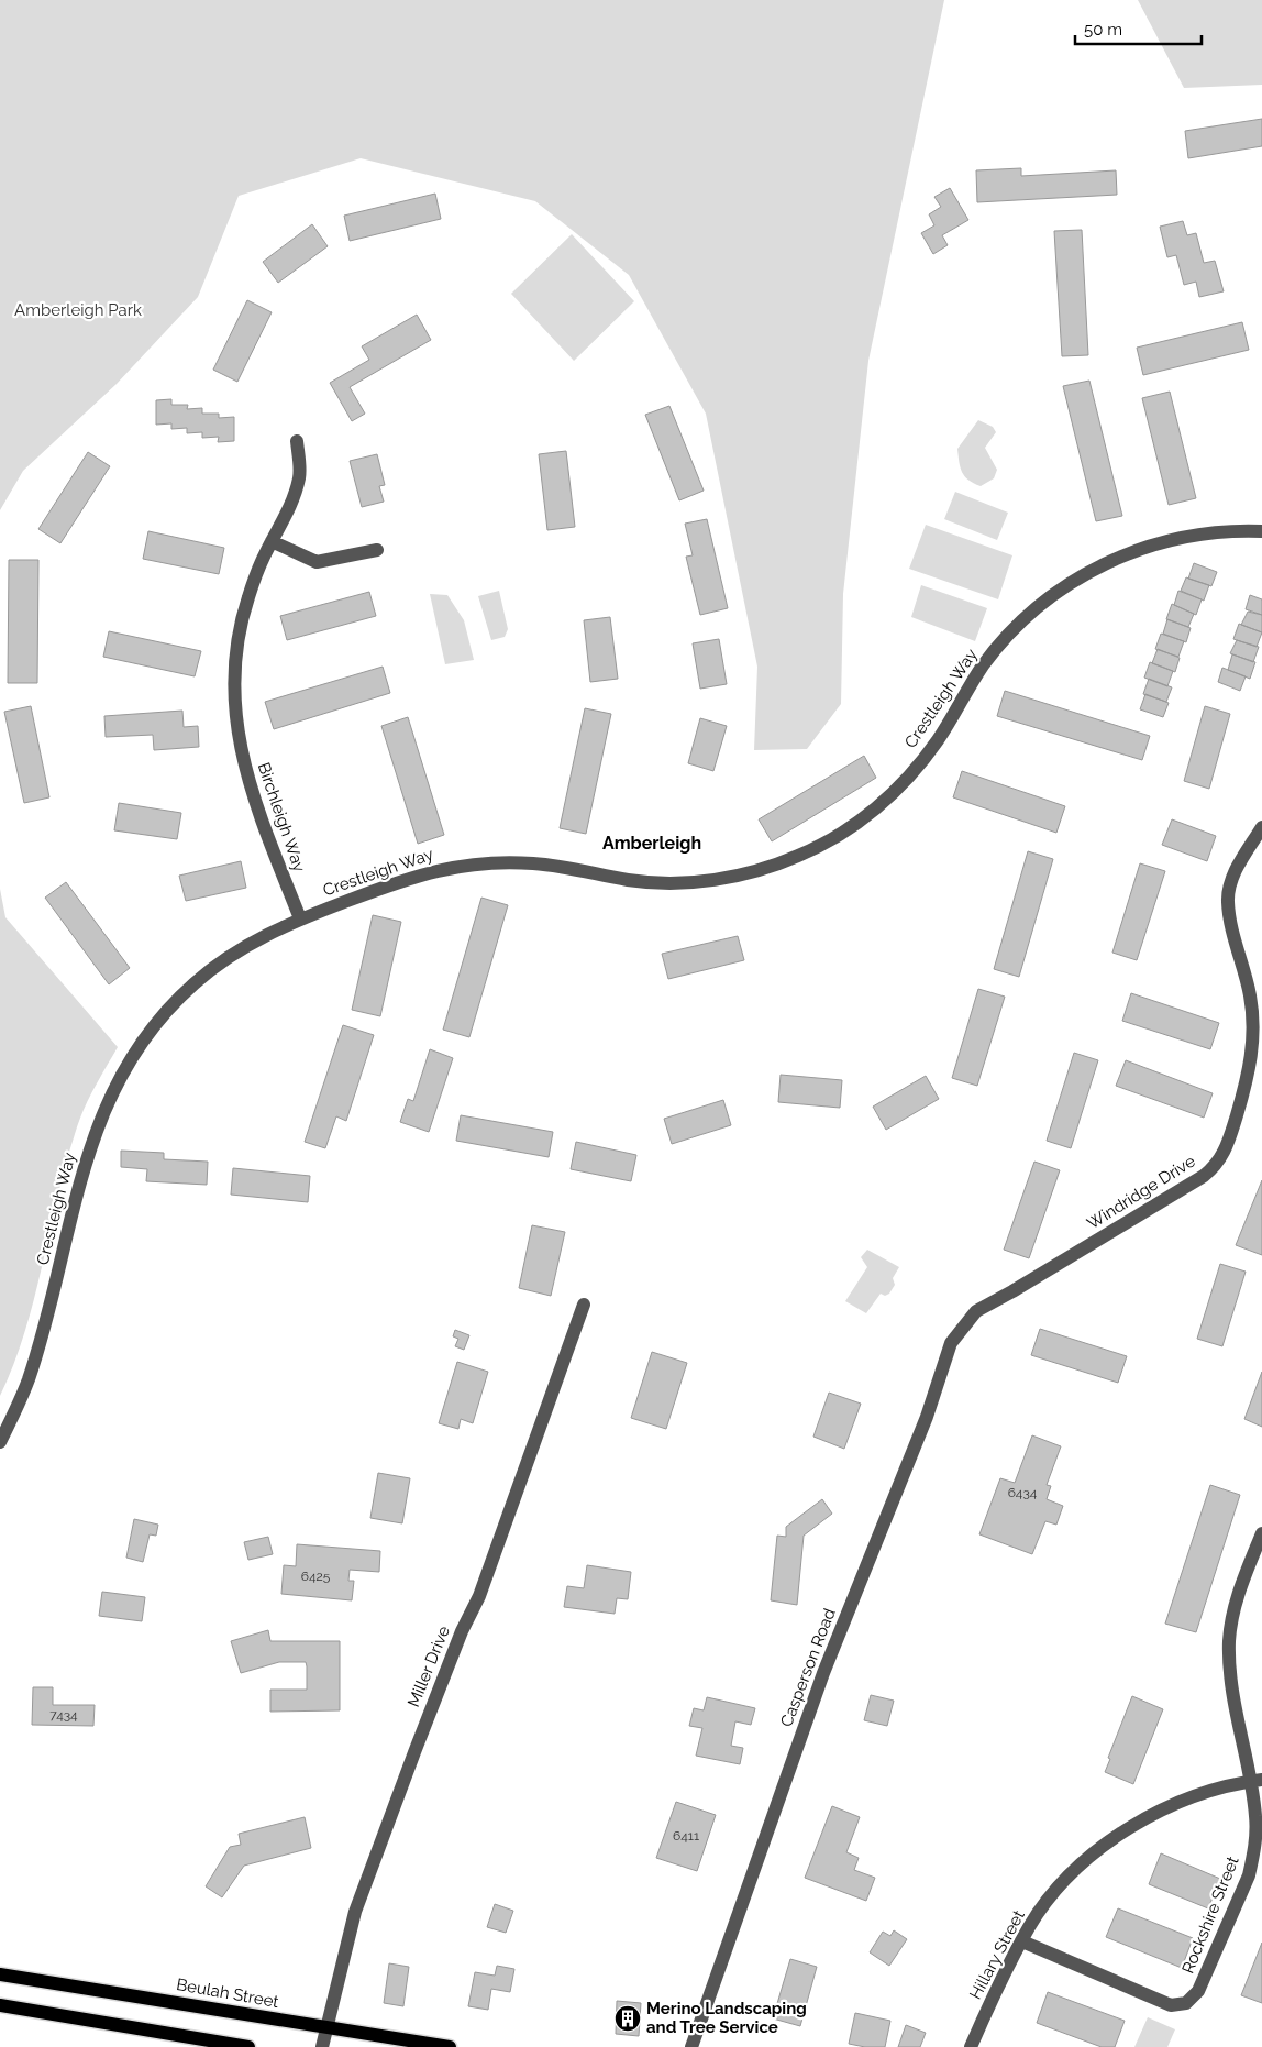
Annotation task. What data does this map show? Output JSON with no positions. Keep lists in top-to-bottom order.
{
  "streets": {
    "main road": ["Beulah Street"],
    "street": [
      "Crestleigh Way",
      "Birchleigh Way",
      "Windridge Drive",
      "Miller Drive",
      "Casperson Road",
      "Rockshire Street",
      "Hillary Street"
    ]
  },
  "crossings": [
    ["Crestleigh Way", "Birchleigh Way"],
    ["Windridge Drive", "Casperson Road"],
    ["Miller Drive", "Beulah Street"],
    ["Rockshire Street", "Hillary Street"]
  ],
  "districts": ["Amberleigh"],
  "parks": ["Amberleigh Park"],
  "places": {
    "building": ["Merino Landscaping and Tree Service"]
  },
  "house_numbers": [
    "6434",
    "6425",
    "7434",
    "6411"
  ],
  "scale_bar": "50 m"
}
